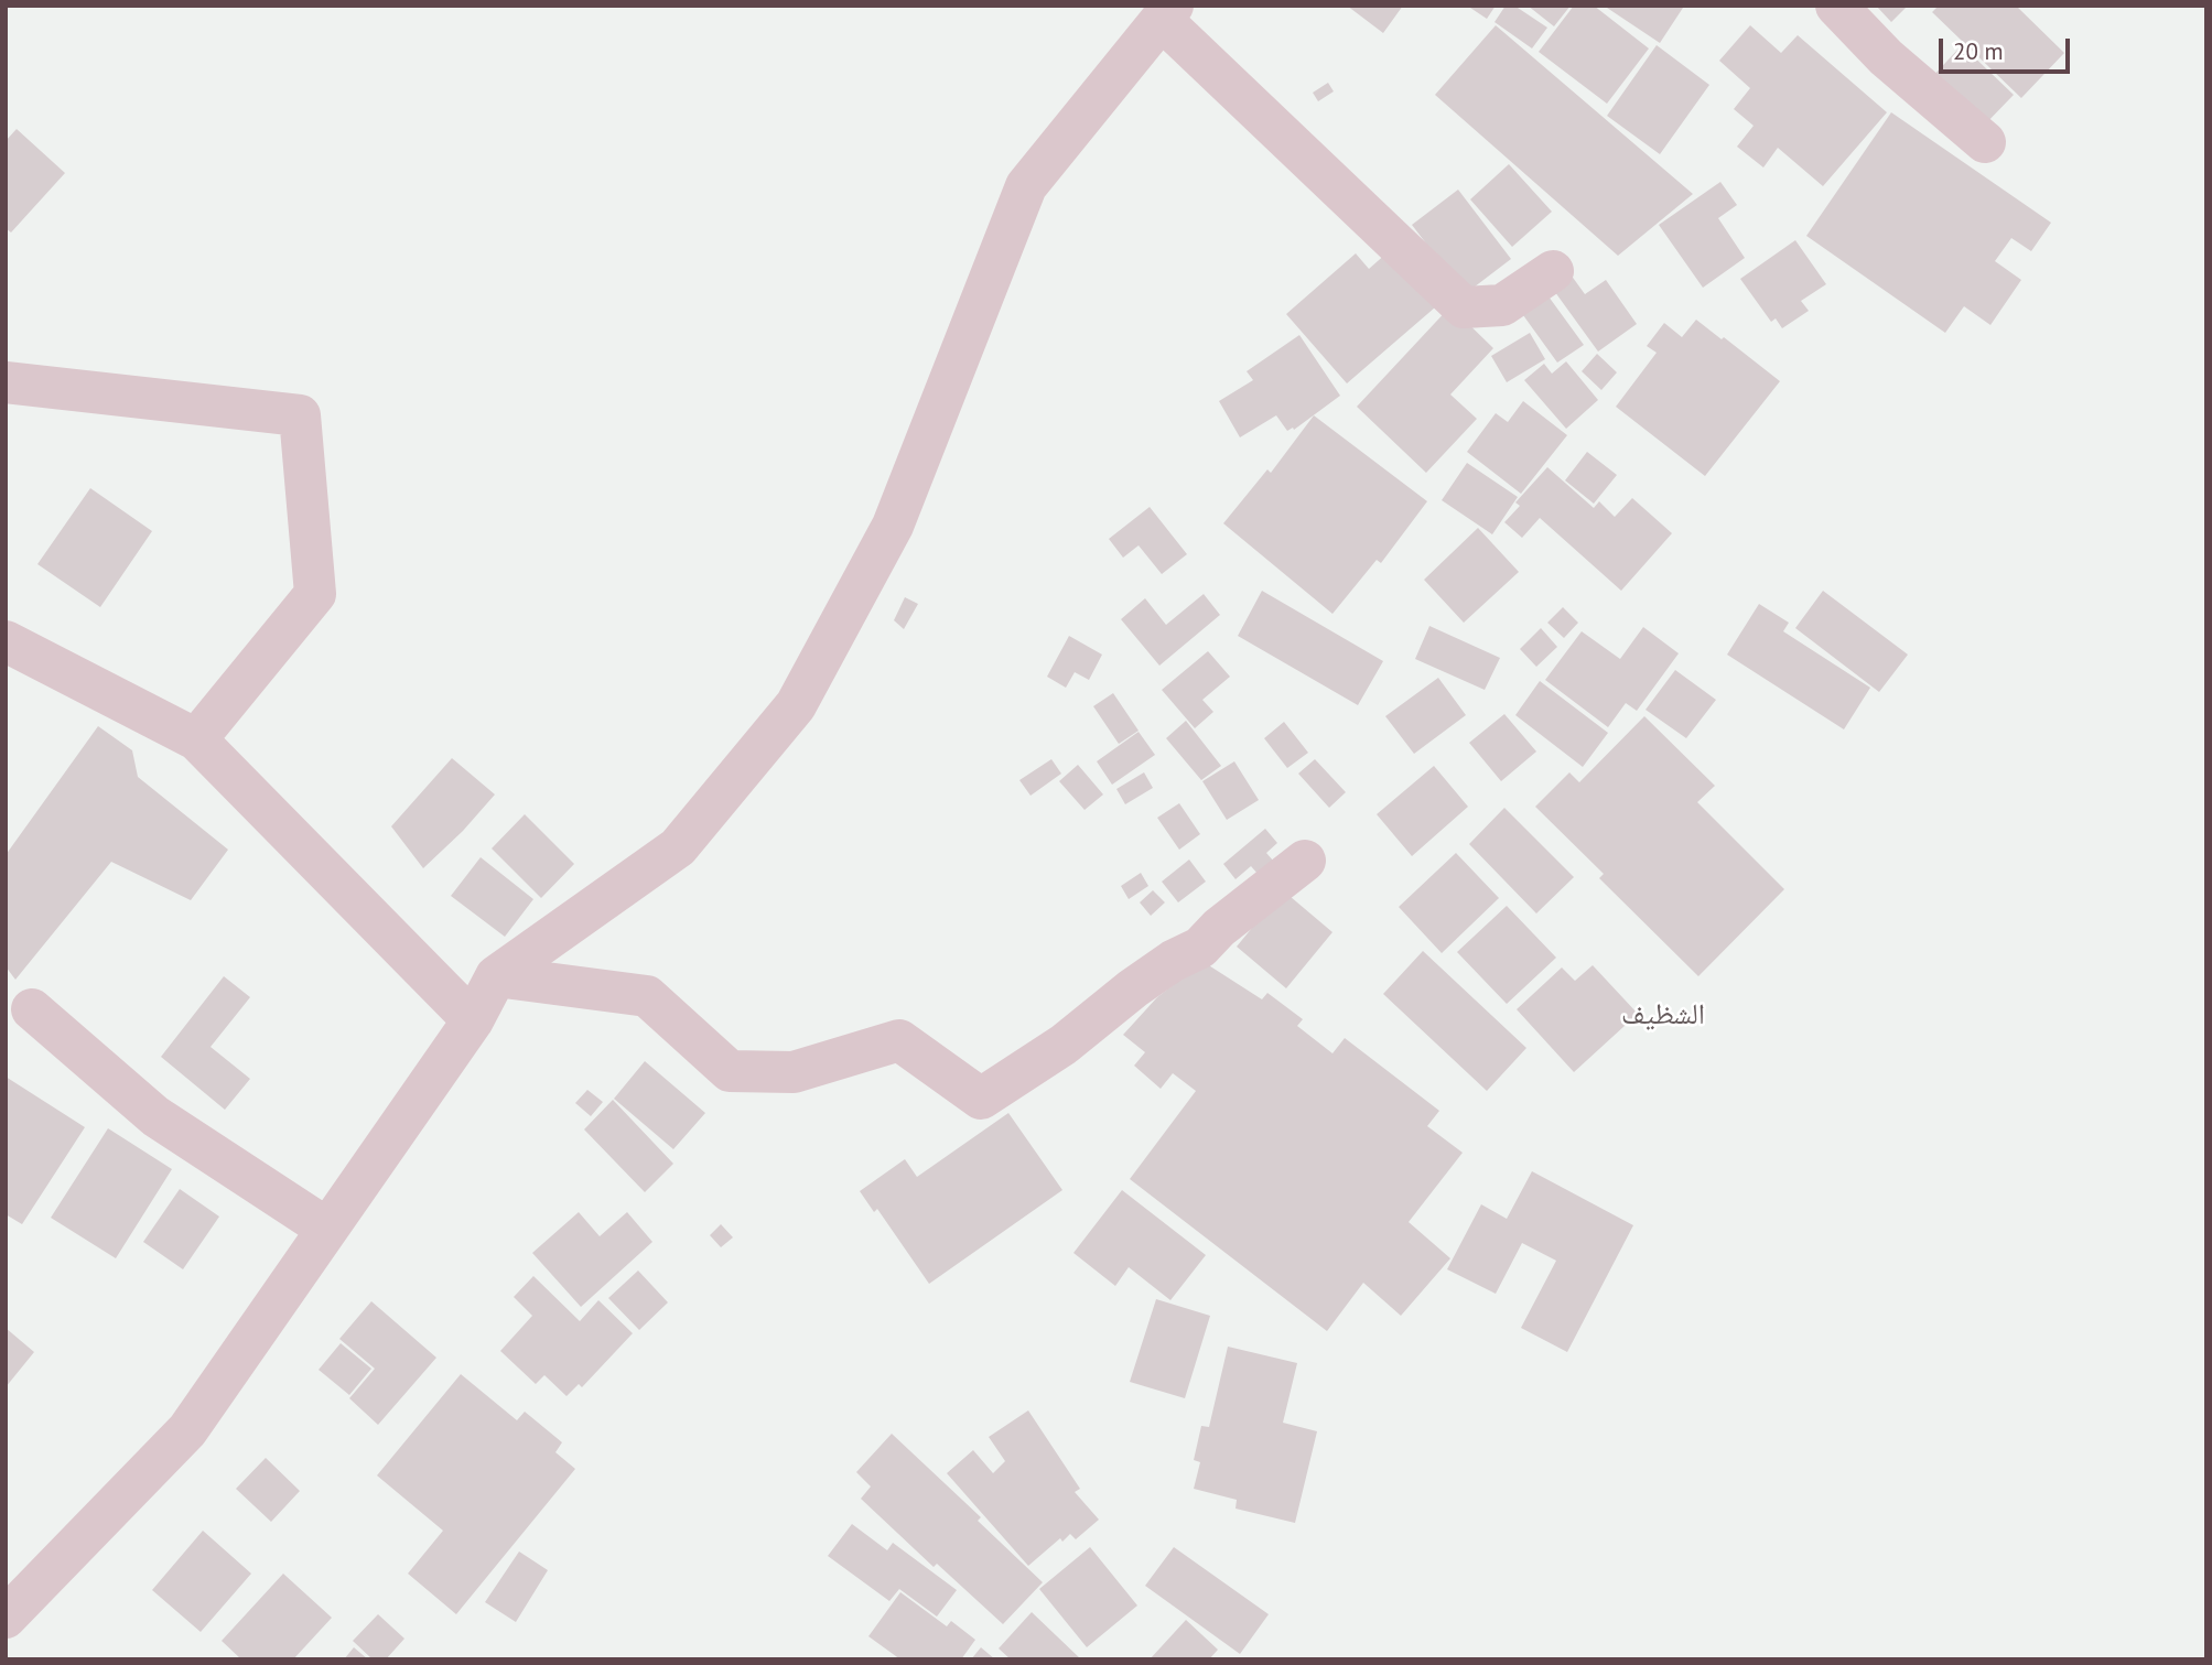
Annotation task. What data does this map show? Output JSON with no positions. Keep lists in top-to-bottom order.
{
  "districts": ["الشظيف"],
  "scale_bar": "20 m"
}
